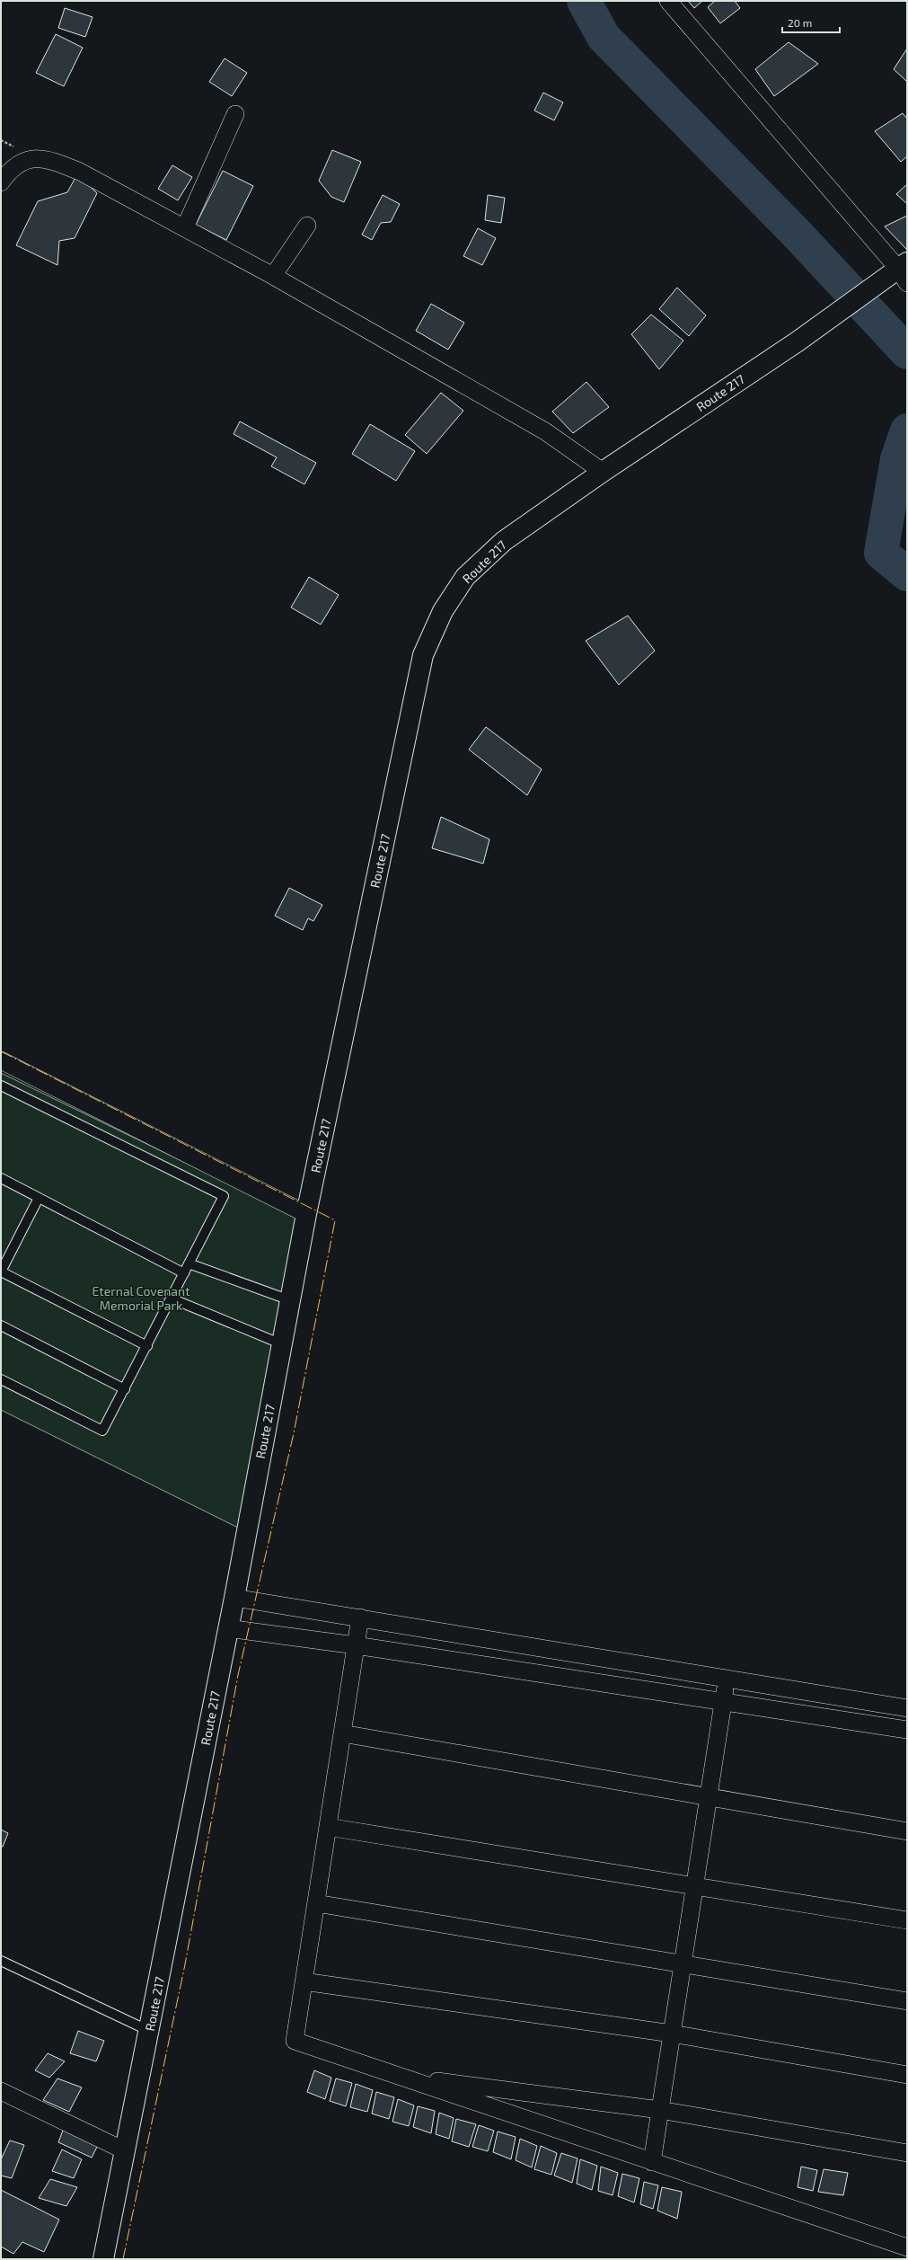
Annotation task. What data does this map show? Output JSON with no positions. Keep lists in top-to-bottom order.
{
  "streets": {
    "main road": ["Route 217"]
  },
  "parks": ["Eternal Covenant Memorial Park"],
  "scale_bar": "20 m"
}
